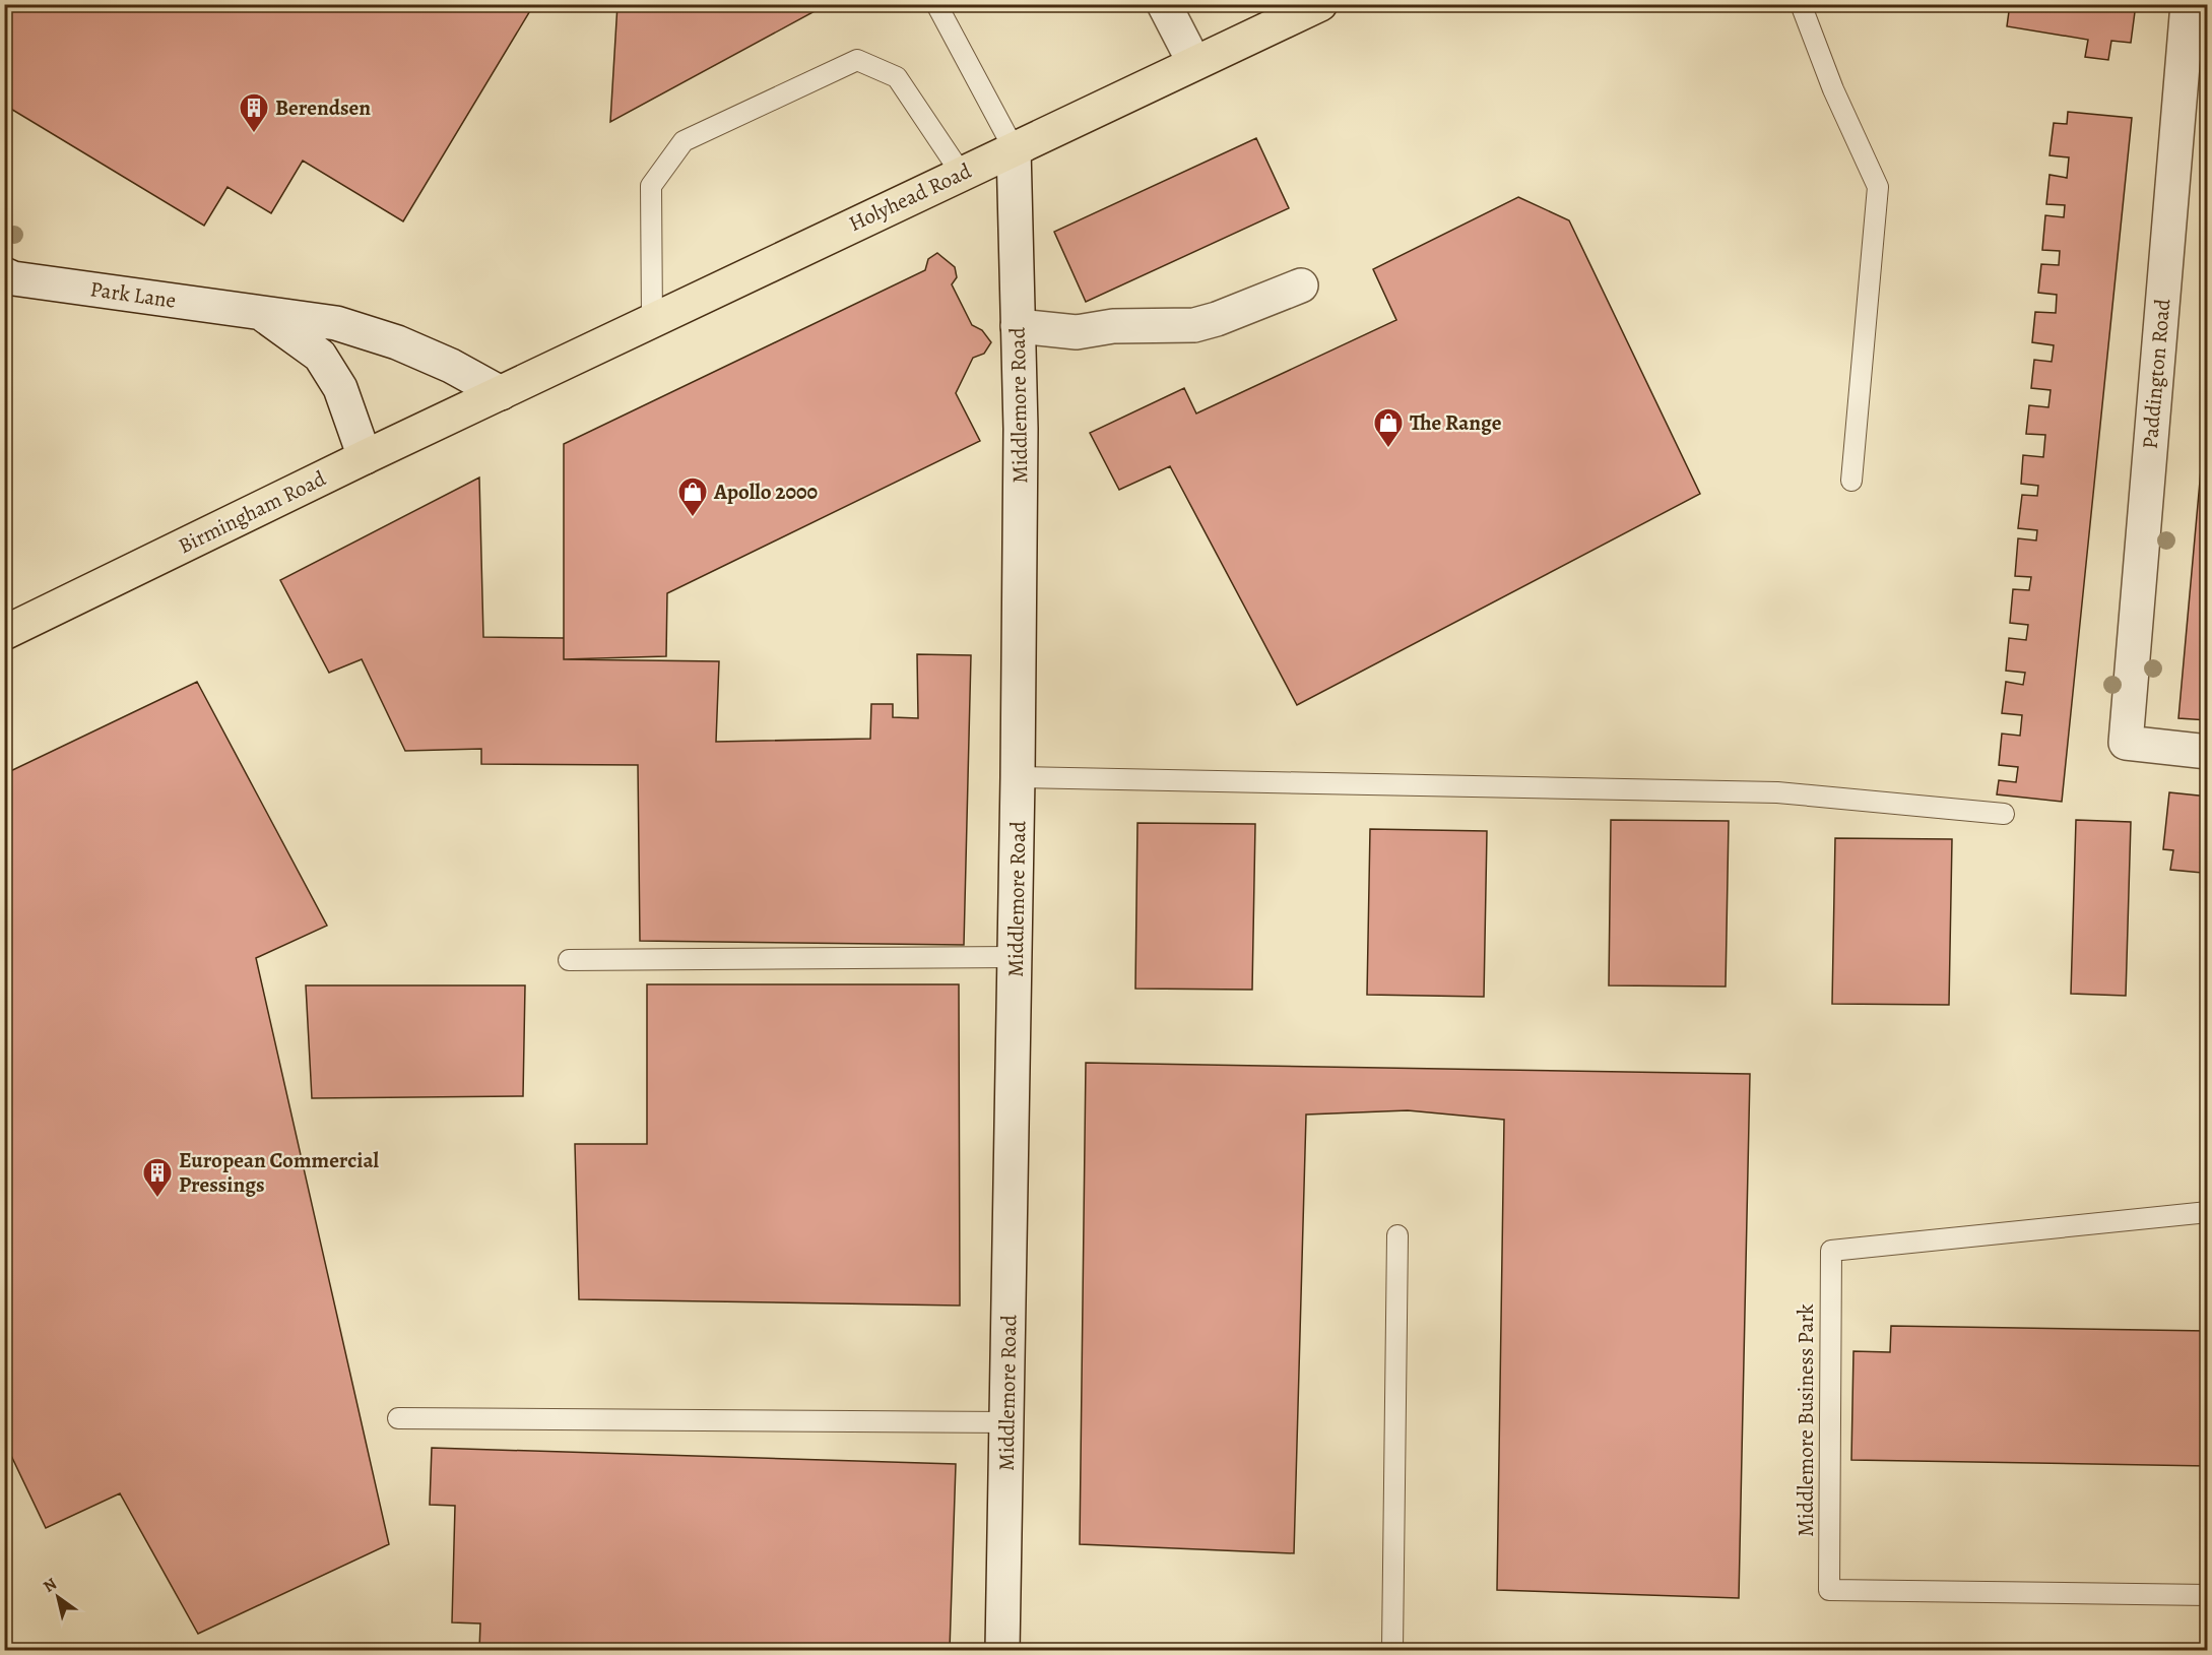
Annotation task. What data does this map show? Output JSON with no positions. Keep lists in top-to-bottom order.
{
  "streets": {
    "highway": ["Holyhead Road", "Birmingham Road"],
    "street": ["Park Lane", "Paddington Road", "Middlemore Road"],
    "lane": ["Middlemore Business Park"]
  },
  "crossings": [
    ["Holyhead Road", "Park Lane"],
    ["Holyhead Road", "Middlemore Road"],
    ["Holyhead Road", "Birmingham Road"],
    ["Park Lane", "Birmingham Road"]
  ],
  "places": {
    "building": ["Berendsen", "European Commercial Pressings"],
    "shop": ["The Range", "Apollo 2000"]
  },
  "north": "top left"
}
